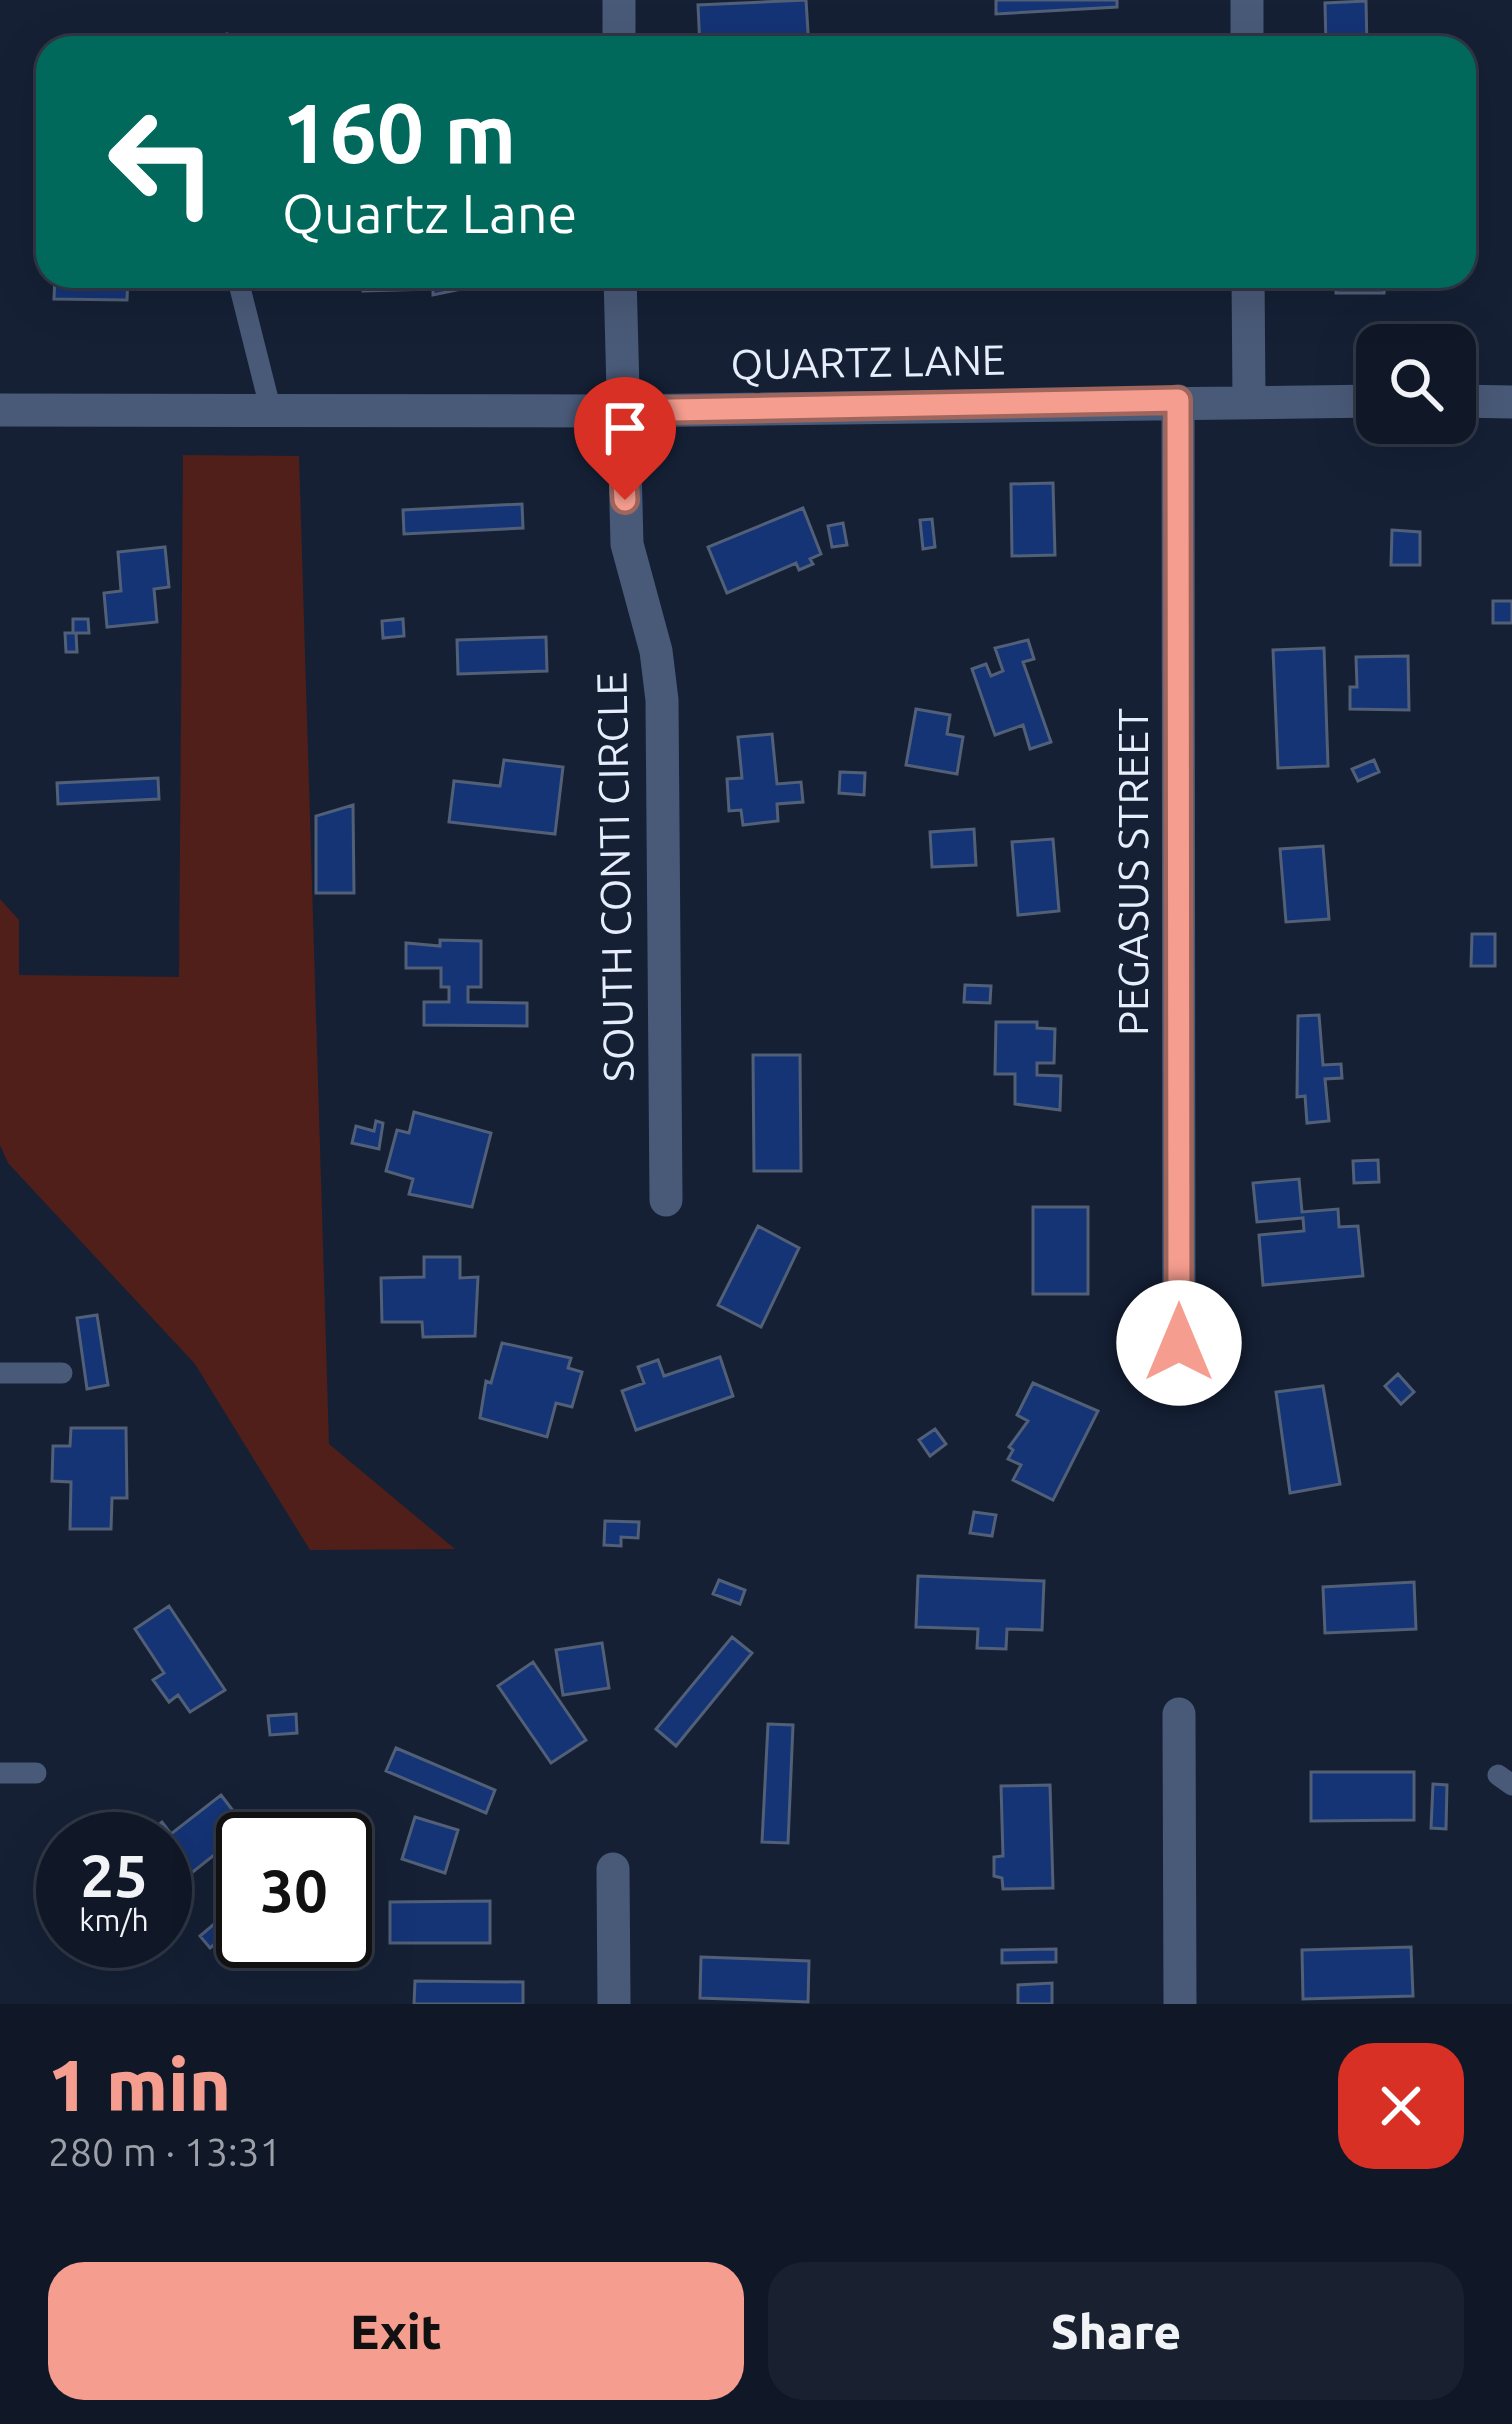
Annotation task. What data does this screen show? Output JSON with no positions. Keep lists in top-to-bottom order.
{
  "streets": {
    "street": ["QUARTZ LANE", "PEGASUS STREET", "SOUTH CONTI CIRCLE"]
  },
  "crossings": [
    ["QUARTZ LANE", "PEGASUS STREET"],
    ["QUARTZ LANE", "SOUTH CONTI CIRCLE"]
  ],
  "page": {
    "turn": ["160 m", "Quartz Lane"],
    "speed": "25 km/h",
    "limit": "30",
    "heading": ["1 min", "280 m · 13:31"],
    "buttons": ["Exit", "Share"]
  }
}
